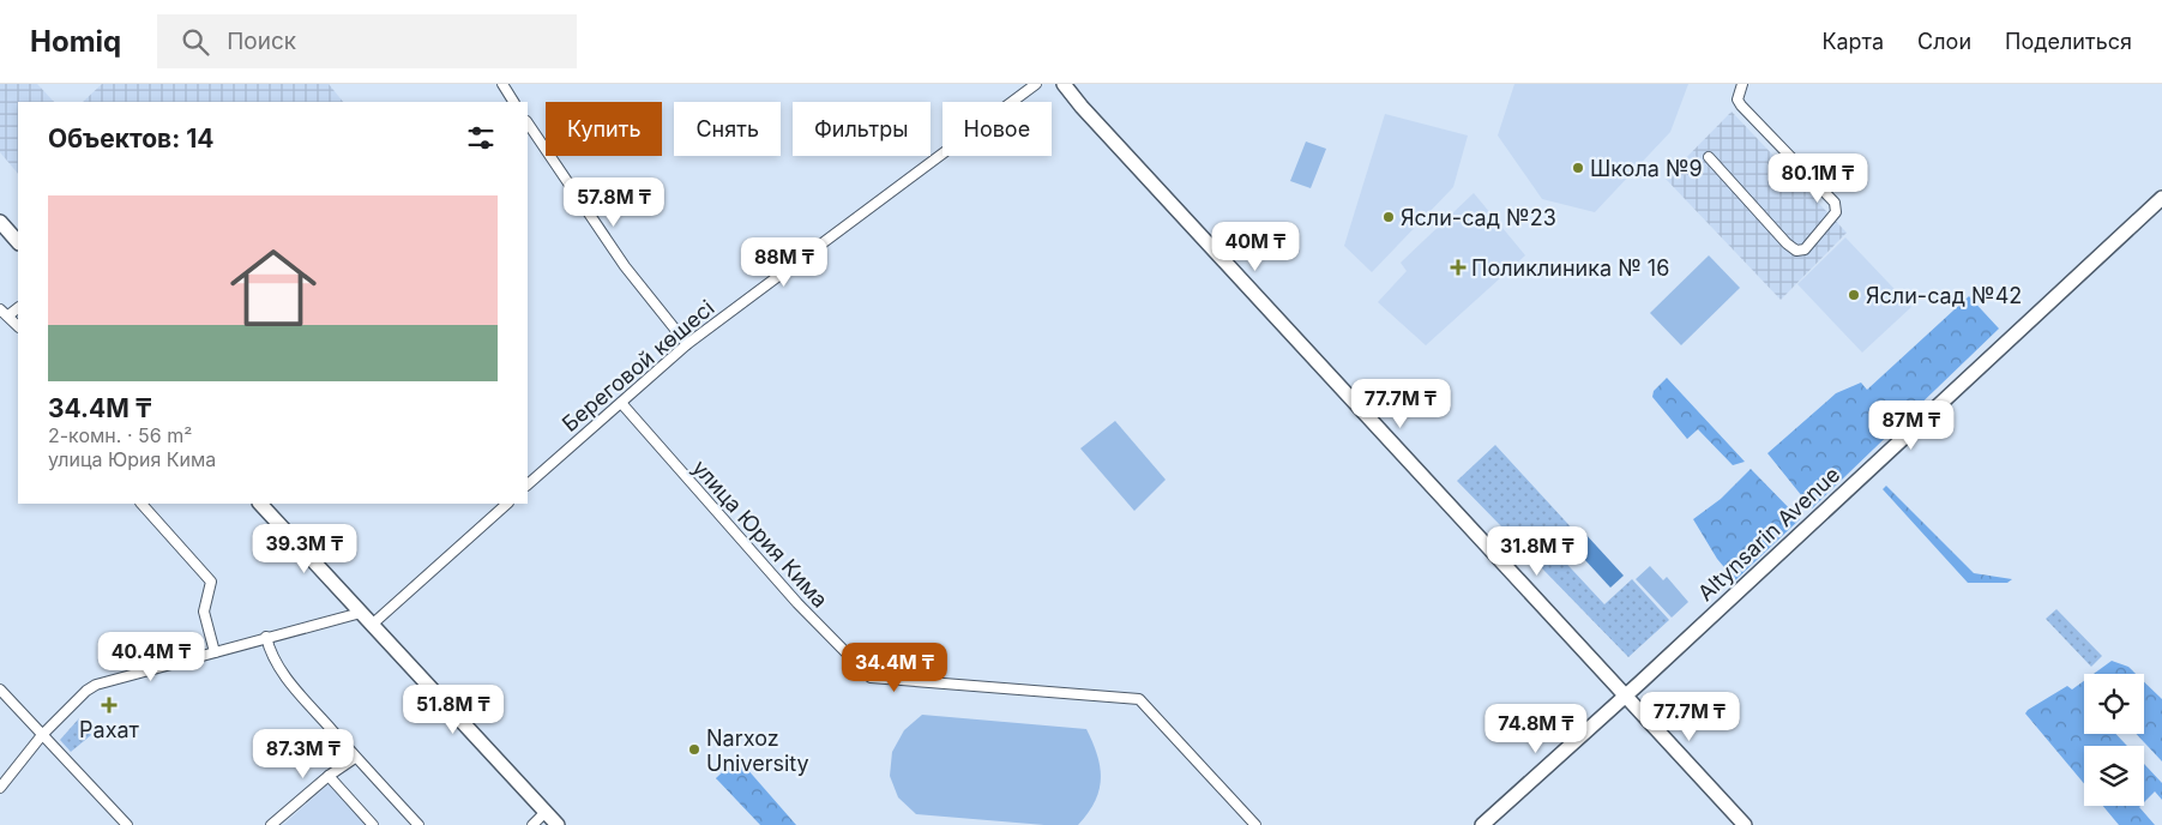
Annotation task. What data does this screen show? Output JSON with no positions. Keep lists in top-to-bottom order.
{
  "streets": {
    "main road": ["Altynsarin Avenue"],
    "street": ["Береговой көшесі", "улица Юрия Кима"]
  },
  "crossings": [
    ["Береговой көшесі", "улица Юрия Кима"]
  ],
  "places": {
    "other": [
      "Школа №9",
      "Ясли-сад №23",
      "Ясли-сад №42",
      "Narxoz University"
    ],
    "health": ["Поликлиника № 16", "Рахат"]
  },
  "page": {
    "header": "Homiq",
    "search": "Поиск",
    "nav": ["Карта", "Слои", "Поделиться"],
    "chip": [
      "Купить",
      "Снять",
      "Фильтры",
      "Новое"
    ],
    "heading": "Объектов: 14",
    "price": [
      "80.1M ₸",
      "57.8M ₸",
      "40M ₸",
      "88M ₸",
      "77.7M ₸",
      "87M ₸",
      "39.3M ₸",
      "31.8M ₸",
      "40.4M ₸",
      "34.4M ₸",
      "51.8M ₸",
      "77.7M ₸",
      "74.8M ₸",
      "87.3M ₸"
    ],
    "list": [
      {
        "name": "34.4M ₸",
        "note": "2-комн. · 56 m² · улица Юрия Кима"
      }
    ]
  }
}
